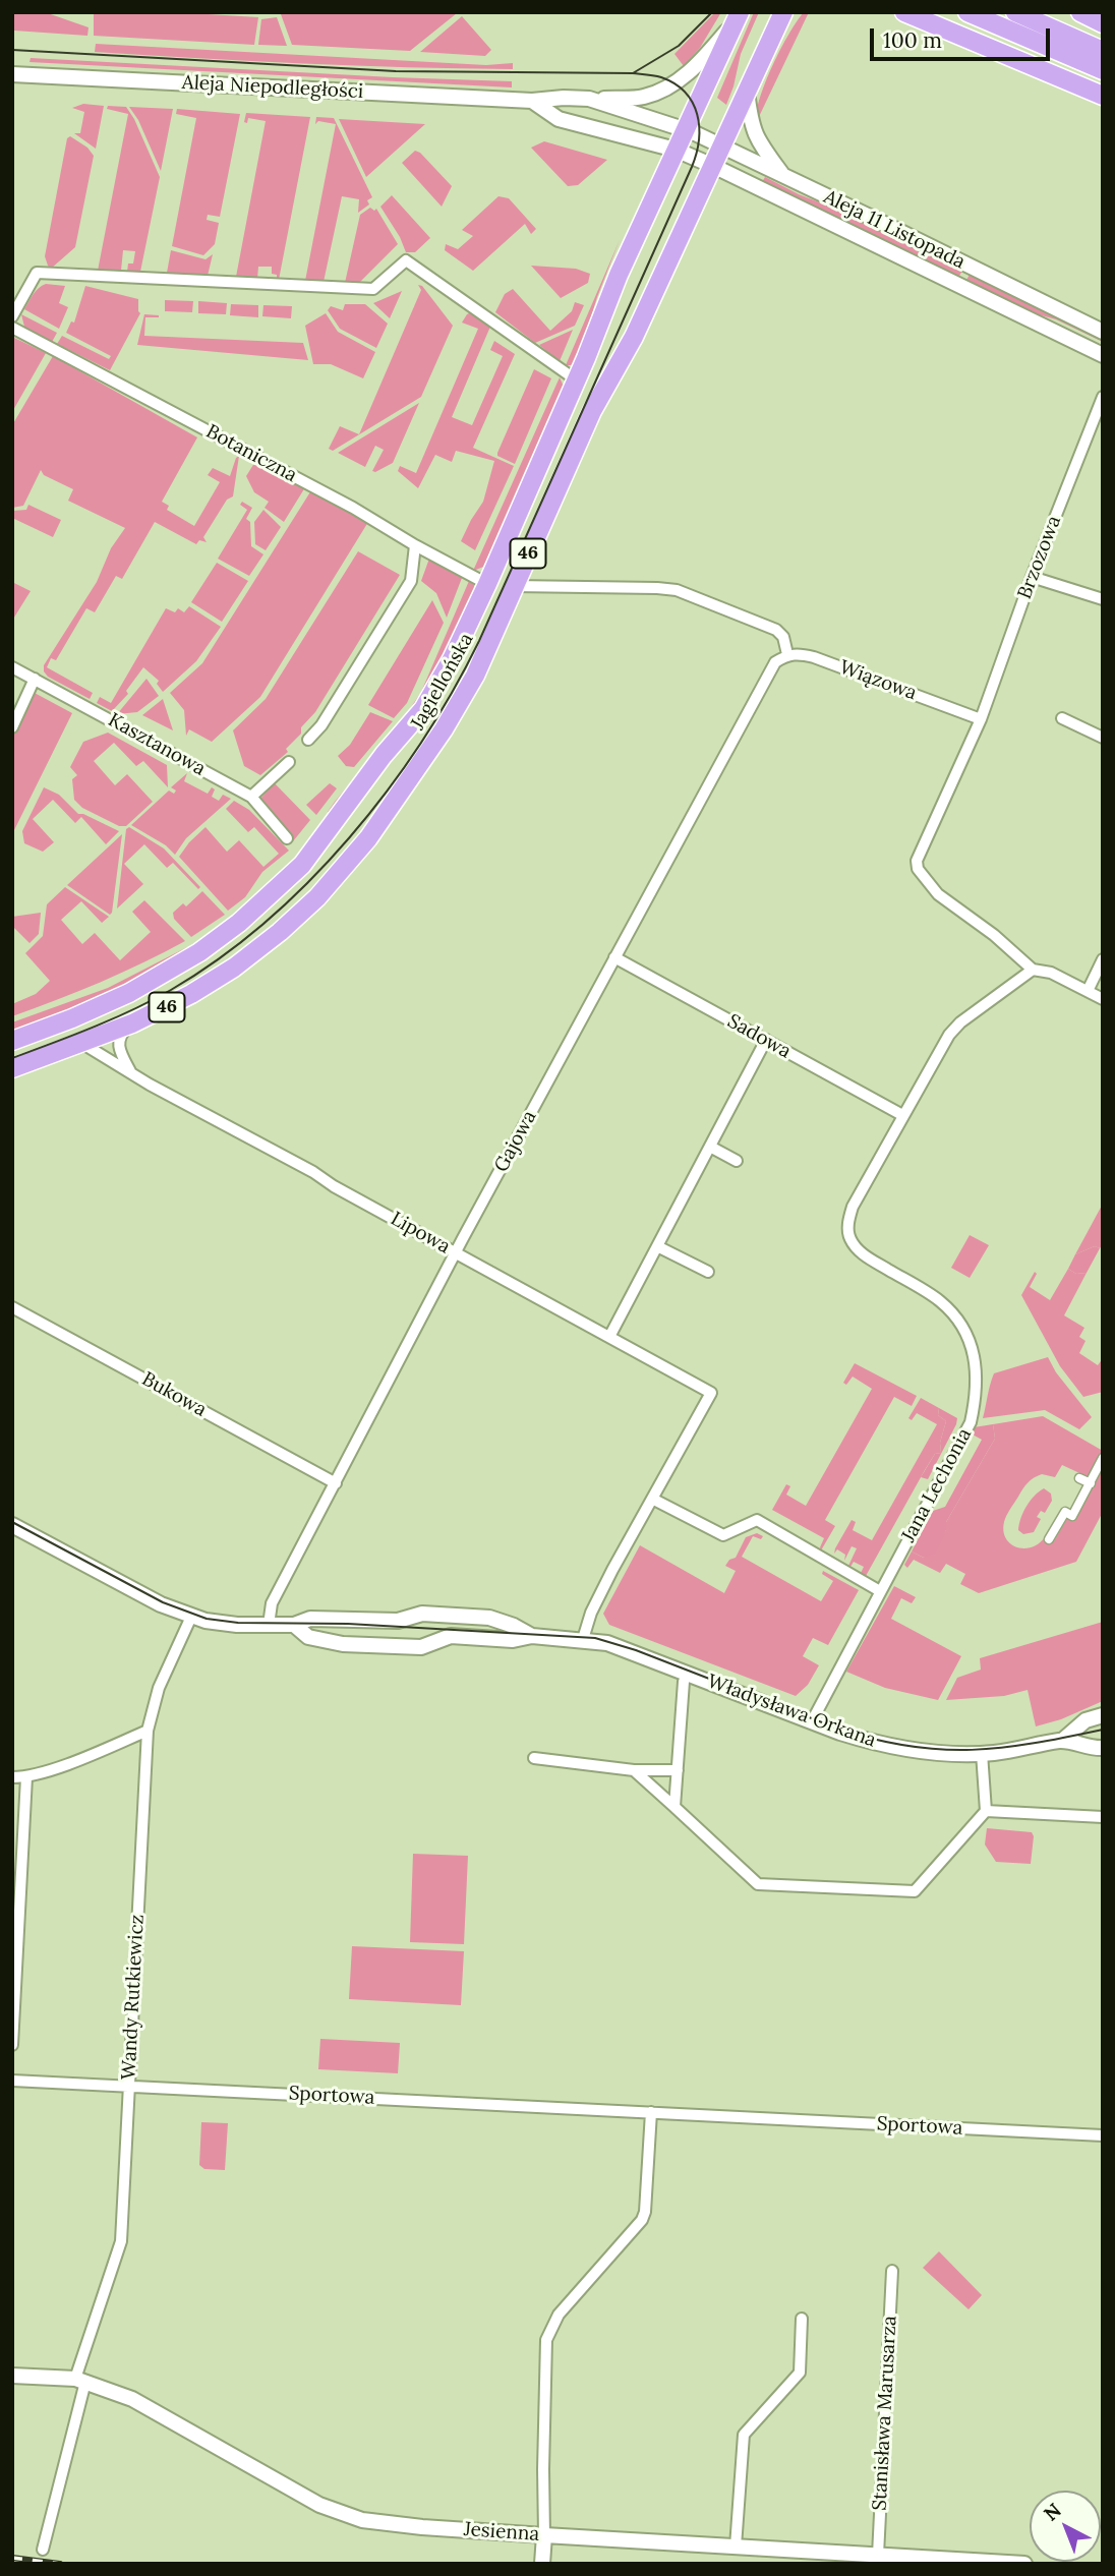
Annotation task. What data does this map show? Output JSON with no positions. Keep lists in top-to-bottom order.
{
  "streets": {
    "main road": ["46", "Jagiellońska"],
    "street": [
      "Aleja Niepodległości",
      "Aleja 11 Listopada",
      "Botaniczna",
      "Brzozowa",
      "Wiązowa",
      "Kasztanowa",
      "Sadowa",
      "Gajowa",
      "Lipowa",
      "Bukowa",
      "Jana Lechonia",
      "Władysława Orkana",
      "Wandy Rutkiewicz",
      "Sportowa",
      "Stanisława Marusarza",
      "Jesienna"
    ]
  },
  "crossings": [
    ["Aleja Niepodległości", "Aleja 11 Listopada"],
    ["Aleja Niepodległości", "46"],
    ["Aleja Niepodległości", "Jagiellońska"],
    ["Aleja 11 Listopada", "46"],
    ["Aleja 11 Listopada", "Jagiellońska"],
    ["Botaniczna", "Jagiellońska"],
    ["46", "Jagiellońska"],
    ["Brzozowa", "Wiązowa"],
    ["Brzozowa", "Jana Lechonia"],
    ["Wiązowa", "Gajowa"],
    ["Jagiellońska", "Lipowa"],
    ["Sadowa", "Gajowa"],
    ["Sadowa", "Jana Lechonia"],
    ["Gajowa", "Lipowa"],
    ["Gajowa", "Bukowa"],
    ["Gajowa", "Władysława Orkana"],
    ["Jana Lechonia", "Władysława Orkana"],
    ["Władysława Orkana", "Wandy Rutkiewicz"],
    ["Wandy Rutkiewicz", "Sportowa"],
    ["Wandy Rutkiewicz", "Jesienna"],
    ["Stanisława Marusarza", "Jesienna"]
  ],
  "scale_bar": "100 m",
  "north": "top left"
}
